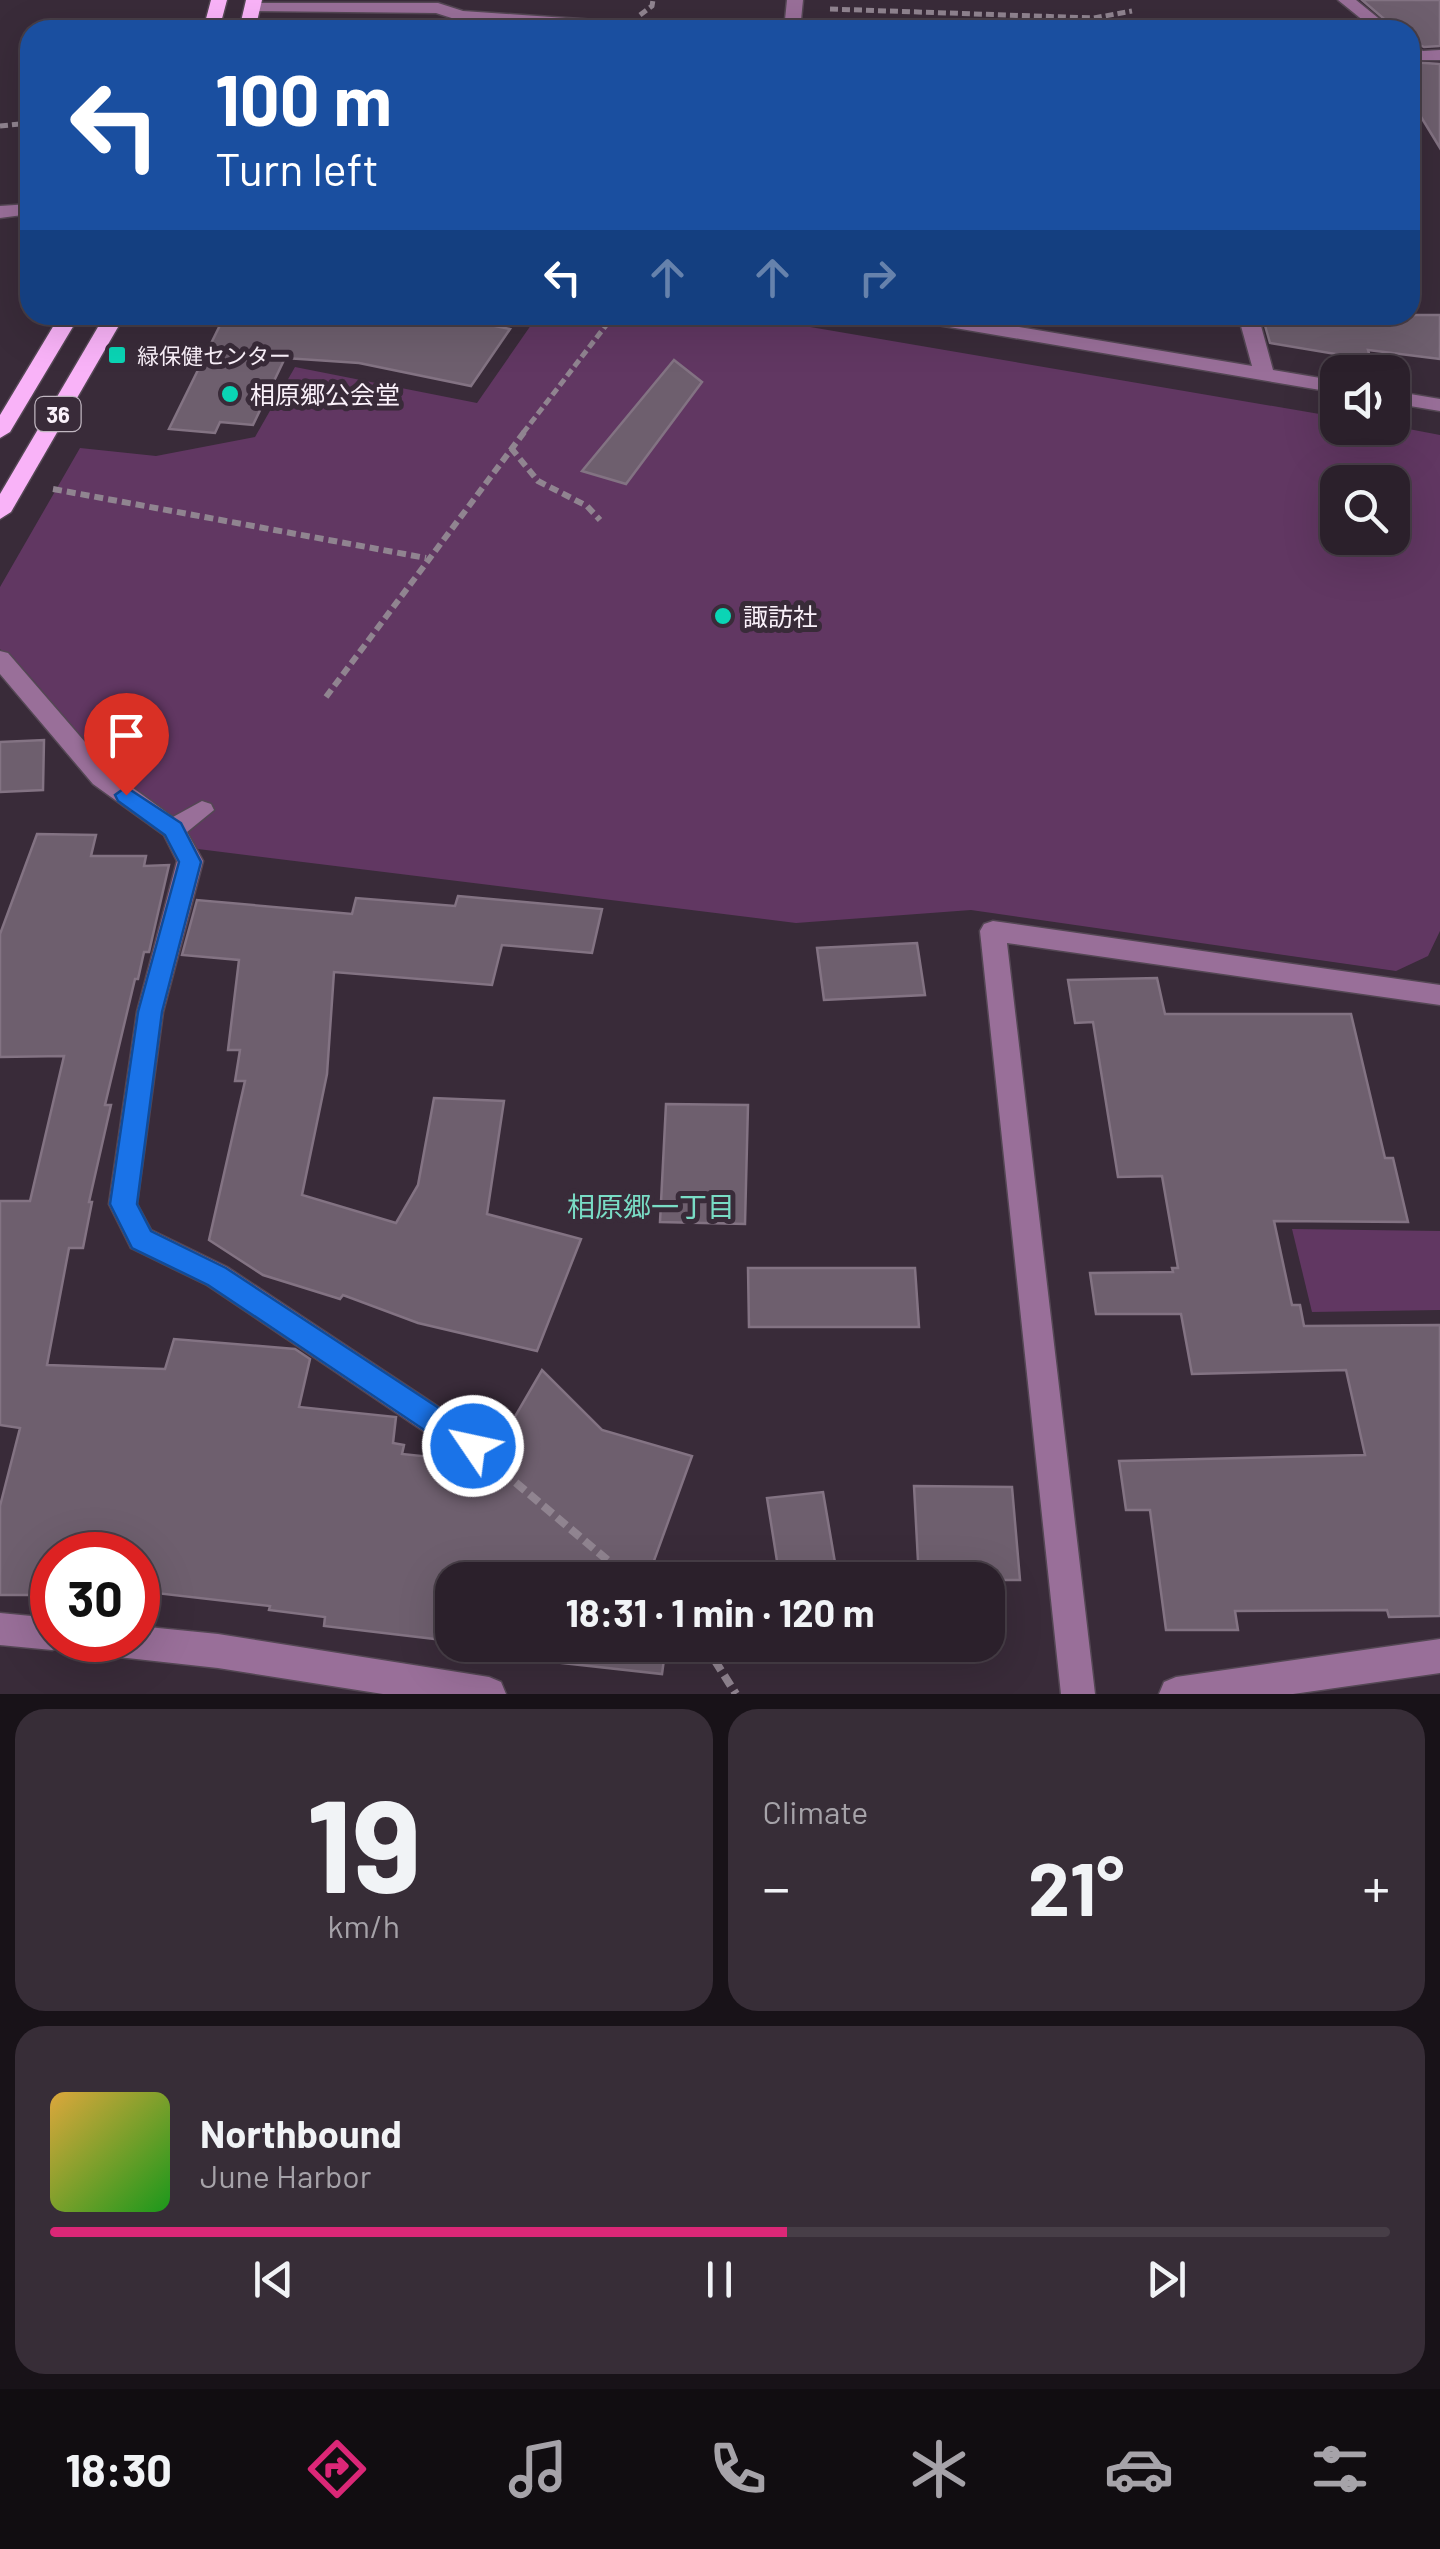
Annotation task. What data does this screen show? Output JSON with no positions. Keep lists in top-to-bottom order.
{
  "streets": {
    "main road": ["36"]
  },
  "districts": ["相原郷一丁目"],
  "places": {
    "transit": ["緑保健センター"],
    "other": ["相原郷公会堂", "諏訪社"]
  },
  "page": {
    "turn": ["100 m", "Turn left"],
    "limit": "30",
    "trip": "18:31 · 1 min · 120 m",
    "tile": [
      ["19", "km/h"],
      "Climate"
    ],
    "heat": ["−", "21°", "+"],
    "song": ["Northbound", "June Harbor"],
    "tabs": "18:30"
  }
}
